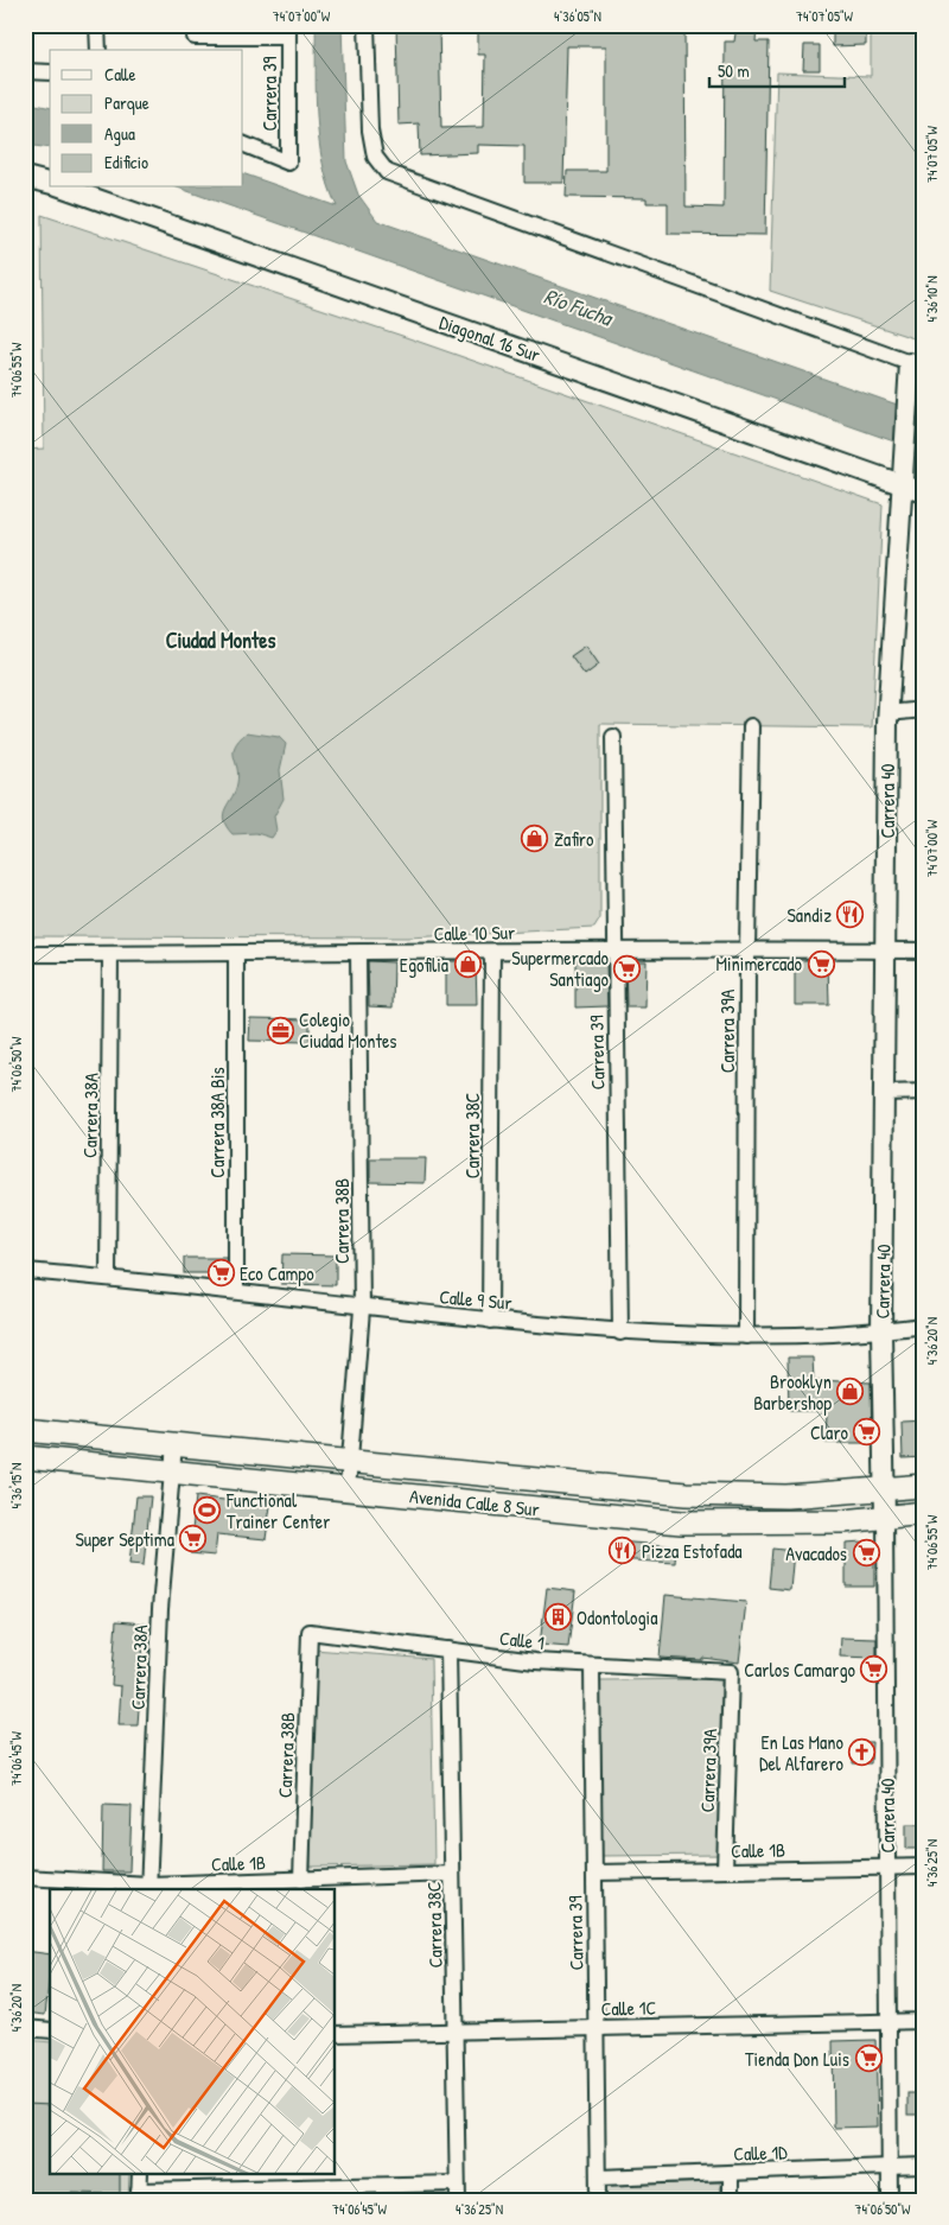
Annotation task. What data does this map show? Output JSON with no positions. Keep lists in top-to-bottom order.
{
  "streets": {
    "main road": ["Avenida Calle 8 Sur"],
    "street": [
      "Carrera 39",
      "Diagonal 16 Sur",
      "Carrera 40",
      "Calle 10 Sur",
      "Carrera 39A",
      "Carrera 38A",
      "Carrera 38A Bis",
      "Carrera 38C",
      "Carrera 38B",
      "Calle 9 Sur",
      "Calle 1",
      "Calle 1B",
      "Calle 1C",
      "Calle 1D"
    ]
  },
  "crossings": [
    ["Carrera 39", "Calle 10 Sur"],
    ["Carrera 39", "Calle 9 Sur"],
    ["Carrera 39", "Calle 1"],
    ["Carrera 39", "Calle 1B"],
    ["Carrera 39", "Calle 1C"],
    ["Carrera 39", "Calle 1D"],
    ["Diagonal 16 Sur", "Carrera 40"],
    ["Carrera 40", "Calle 10 Sur"],
    ["Carrera 40", "Calle 9 Sur"],
    ["Carrera 40", "Avenida Calle 8 Sur"],
    ["Carrera 40", "Calle 1B"],
    ["Carrera 40", "Calle 1C"],
    ["Carrera 40", "Calle 1D"],
    ["Calle 10 Sur", "Carrera 39A"],
    ["Calle 10 Sur", "Carrera 38A"],
    ["Calle 10 Sur", "Carrera 38A Bis"],
    ["Calle 10 Sur", "Carrera 38C"],
    ["Calle 10 Sur", "Carrera 38B"],
    ["Carrera 39A", "Calle 9 Sur"],
    ["Carrera 39A", "Calle 1"],
    ["Carrera 39A", "Calle 1B"],
    ["Carrera 38A", "Calle 9 Sur"],
    ["Carrera 38A", "Avenida Calle 8 Sur"],
    ["Carrera 38A", "Calle 1B"],
    ["Carrera 38A Bis", "Calle 9 Sur"],
    ["Carrera 38C", "Calle 9 Sur"],
    ["Carrera 38C", "Calle 1"],
    ["Carrera 38C", "Calle 1B"],
    ["Carrera 38C", "Calle 1C"],
    ["Carrera 38B", "Calle 9 Sur"],
    ["Carrera 38B", "Avenida Calle 8 Sur"],
    ["Carrera 38B", "Calle 1"],
    ["Carrera 38B", "Calle 1B"]
  ],
  "districts": ["Ciudad Montes"],
  "water": ["Río Fucha"],
  "places": {
    "shop": ["Zafiro", "Egofilia", "Brooklyn Barbershop"],
    "restaurant": ["Sandiz", "Pizza Estofada"],
    "supermarket": [
      "Minimercado",
      "Supermercado Santiago",
      "Eco Campo",
      "Claro",
      "Super Septima",
      "Avacados",
      "Carlos Camargo",
      "Tienda Don Luis"
    ],
    "office": ["Colegio Ciudad Montes"],
    "sports": ["Functional Trainer Center"],
    "building": ["Odontologia"],
    "church": ["En Las Mano Del Alfarero"]
  },
  "legend": [
    "Calle",
    "Parque",
    "Agua",
    "Edificio"
  ],
  "scale_bar": "50 m",
  "coordinates": [
    "74°07'00\"W",
    "4°36'05\"N",
    "74°07'05\"W",
    "4°36'10\"N",
    "74°06'55\"W",
    "74°06'50\"W",
    "4°36'20\"N",
    "4°36'15\"N",
    "74°06'45\"W",
    "4°36'25\"N"
  ]
}
